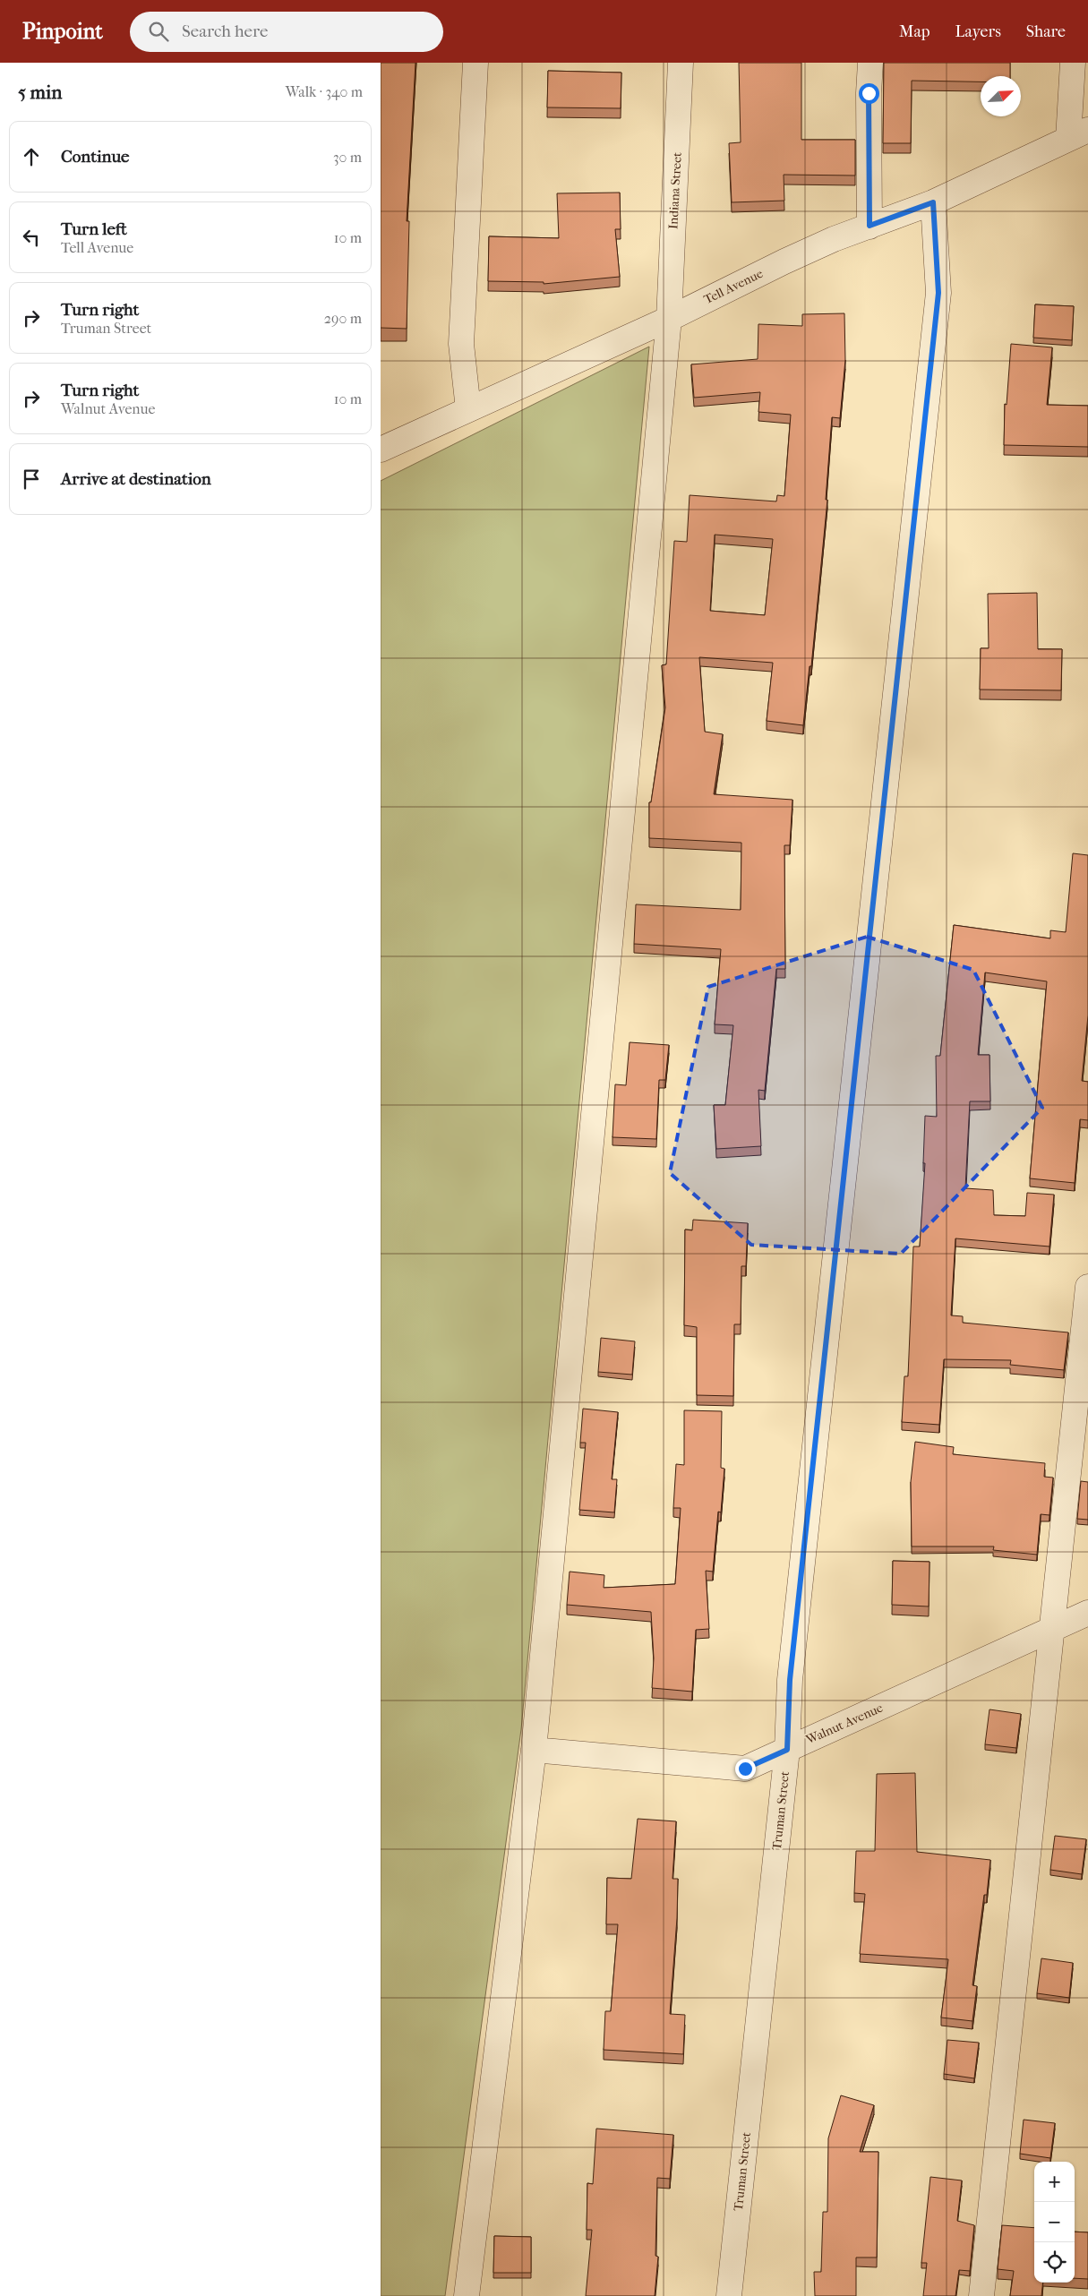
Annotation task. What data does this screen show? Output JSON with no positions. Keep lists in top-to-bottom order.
{
  "streets": {
    "street": [
      "Indiana Street",
      "Tell Avenue",
      "Walnut Avenue",
      "Truman Street"
    ]
  },
  "crossings": [
    ["Indiana Street", "Tell Avenue"],
    ["Indiana Street", "Walnut Avenue"],
    ["Tell Avenue", "Truman Street"],
    ["Walnut Avenue", "Truman Street"]
  ],
  "north": "top right",
  "page": {
    "header": "Pinpoint",
    "search": "Search here",
    "nav": ["Map", "Layers", "Share"],
    "heading": ["5 min", "Walk · 340 m"],
    "list": [
      ["Continue", "30 m"],
      ["Turn left", "Tell Avenue", "10 m"],
      ["Turn right", "Truman Street", "290 m"],
      ["Turn right", "Walnut Avenue", "10 m"],
      "Arrive at destination"
    ],
    "map_buttons": ["+", "−"]
  }
}
